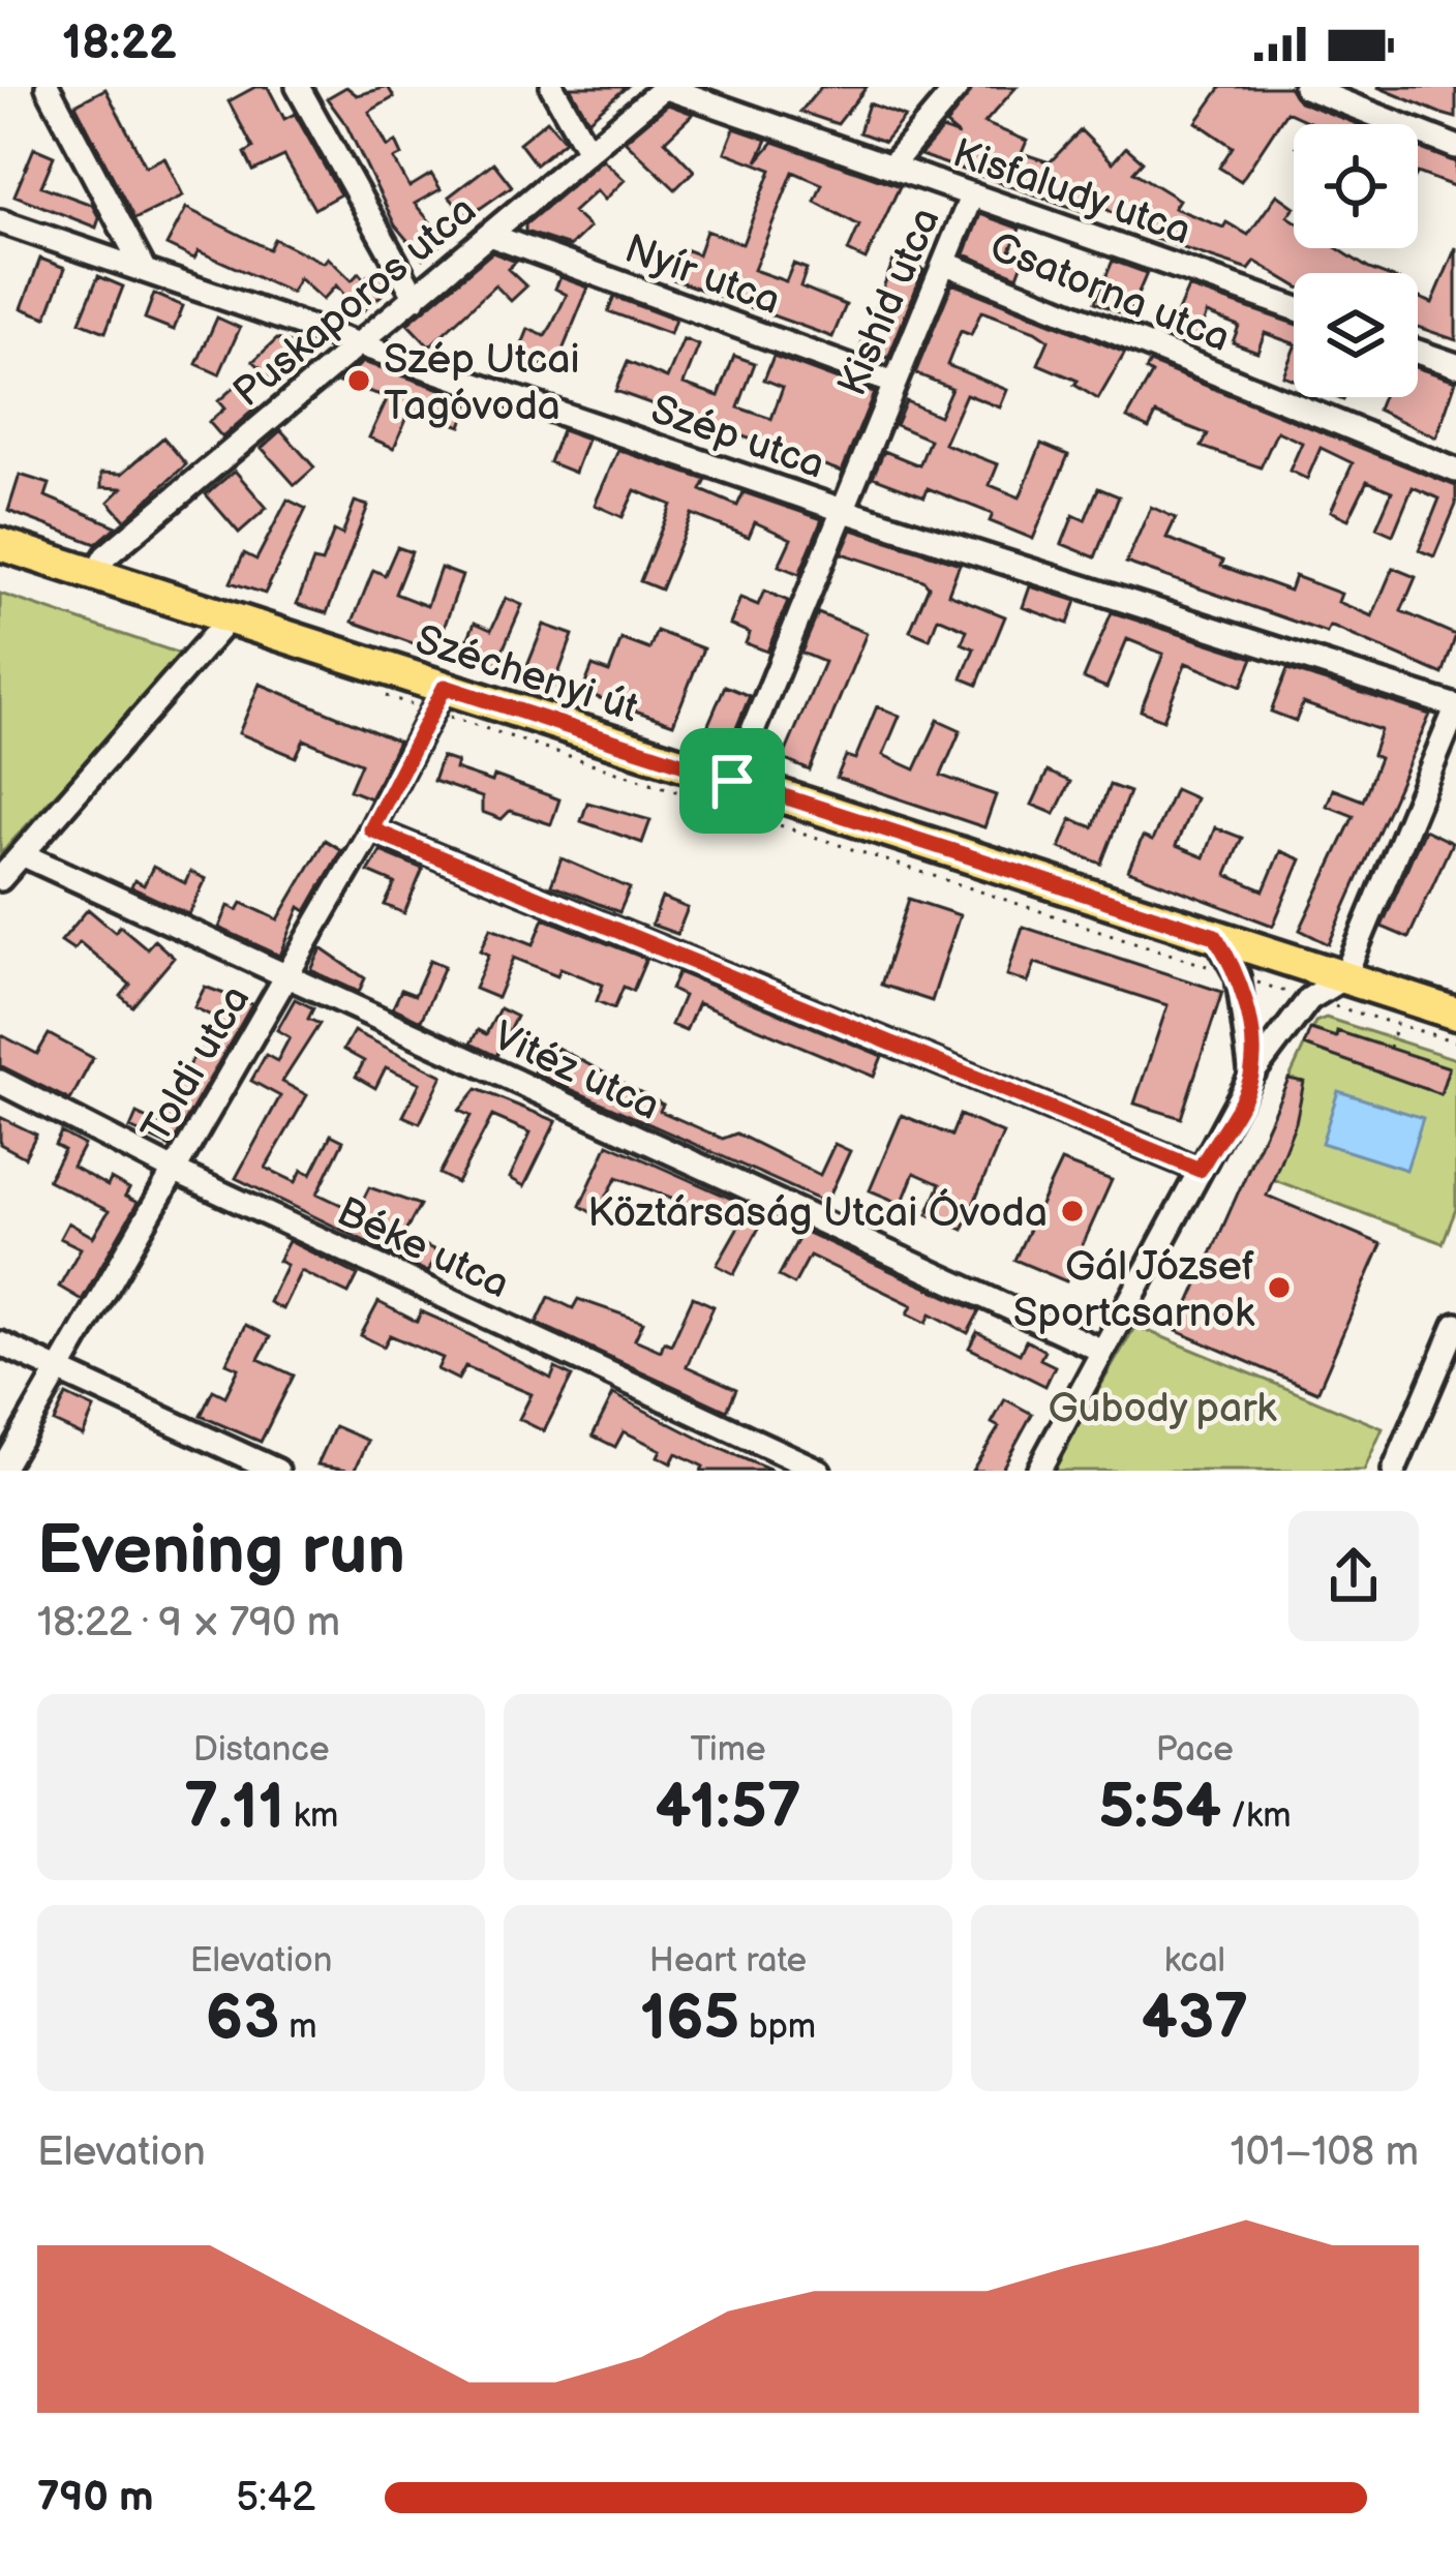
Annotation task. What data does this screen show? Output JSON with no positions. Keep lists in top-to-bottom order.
{
  "streets": {
    "main road": ["Széchenyi út"],
    "street": [
      "Kisfaludy utca",
      "Nyír utca",
      "Csatorna utca",
      "Puskaporos utca",
      "Kishíd utca",
      "Szép utca",
      "Toldi utca",
      "Vitéz utca",
      "Béke utca"
    ]
  },
  "crossings": [
    ["Kisfaludy utca", "Puskaporos utca"],
    ["Kisfaludy utca", "Kishíd utca"],
    ["Nyír utca", "Puskaporos utca"],
    ["Nyír utca", "Kishíd utca"],
    ["Csatorna utca", "Kishíd utca"],
    ["Puskaporos utca", "Szép utca"],
    ["Puskaporos utca", "Széchenyi út"],
    ["Kishíd utca", "Szép utca"],
    ["Kishíd utca", "Széchenyi út"],
    ["Széchenyi út", "Toldi utca"],
    ["Toldi utca", "Vitéz utca"],
    ["Toldi utca", "Béke utca"]
  ],
  "parks": ["Gubody park"],
  "places": ["Szép Utcai Tagóvoda", "Köztársaság Utcai Óvoda", "Gál József Sportcsarnok"],
  "page": {
    "status": "18:22",
    "heading": ["Evening run", "18:22 · 9 × 790 m"],
    "stats": [
      ["Distance", "7.11 km"],
      ["Time", "41:57"],
      ["Pace", "5:54 /km"],
      ["Elevation", "63 m"],
      ["Heart rate", "165 bpm"],
      ["kcal", "437"]
    ],
    "chart": ["Elevation", "101–108 m"],
    "list": [
      {
        "name": "790 m",
        "note": "5:42"
      }
    ]
  }
}
